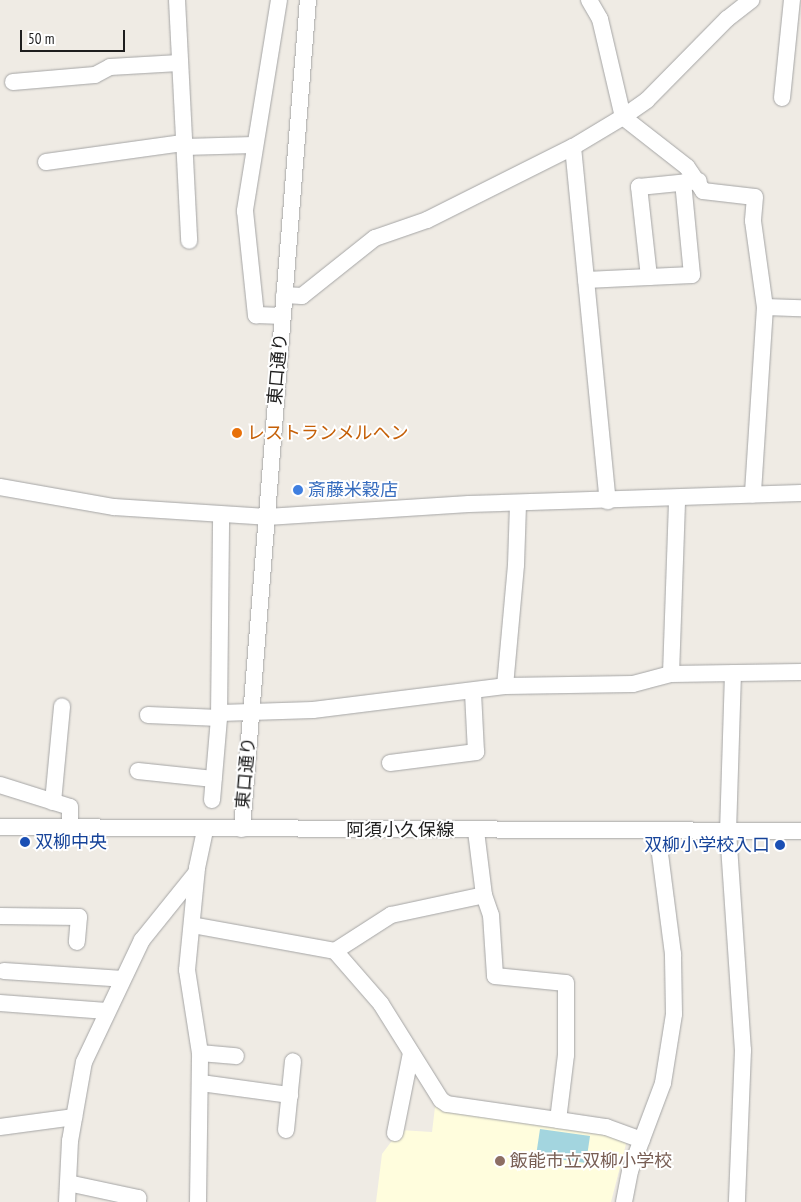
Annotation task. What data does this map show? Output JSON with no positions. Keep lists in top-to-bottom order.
{
  "streets": {
    "street": ["東口通り", "阿須小久保線"]
  },
  "crossings": [
    ["東口通り", "阿須小久保線"]
  ],
  "places": [
    "レストランメルヘン",
    "斎藤米穀店",
    "双柳中央",
    "双柳小学校入口",
    "飯能市立双柳小学校"
  ],
  "scale_bar": "50 m"
}
